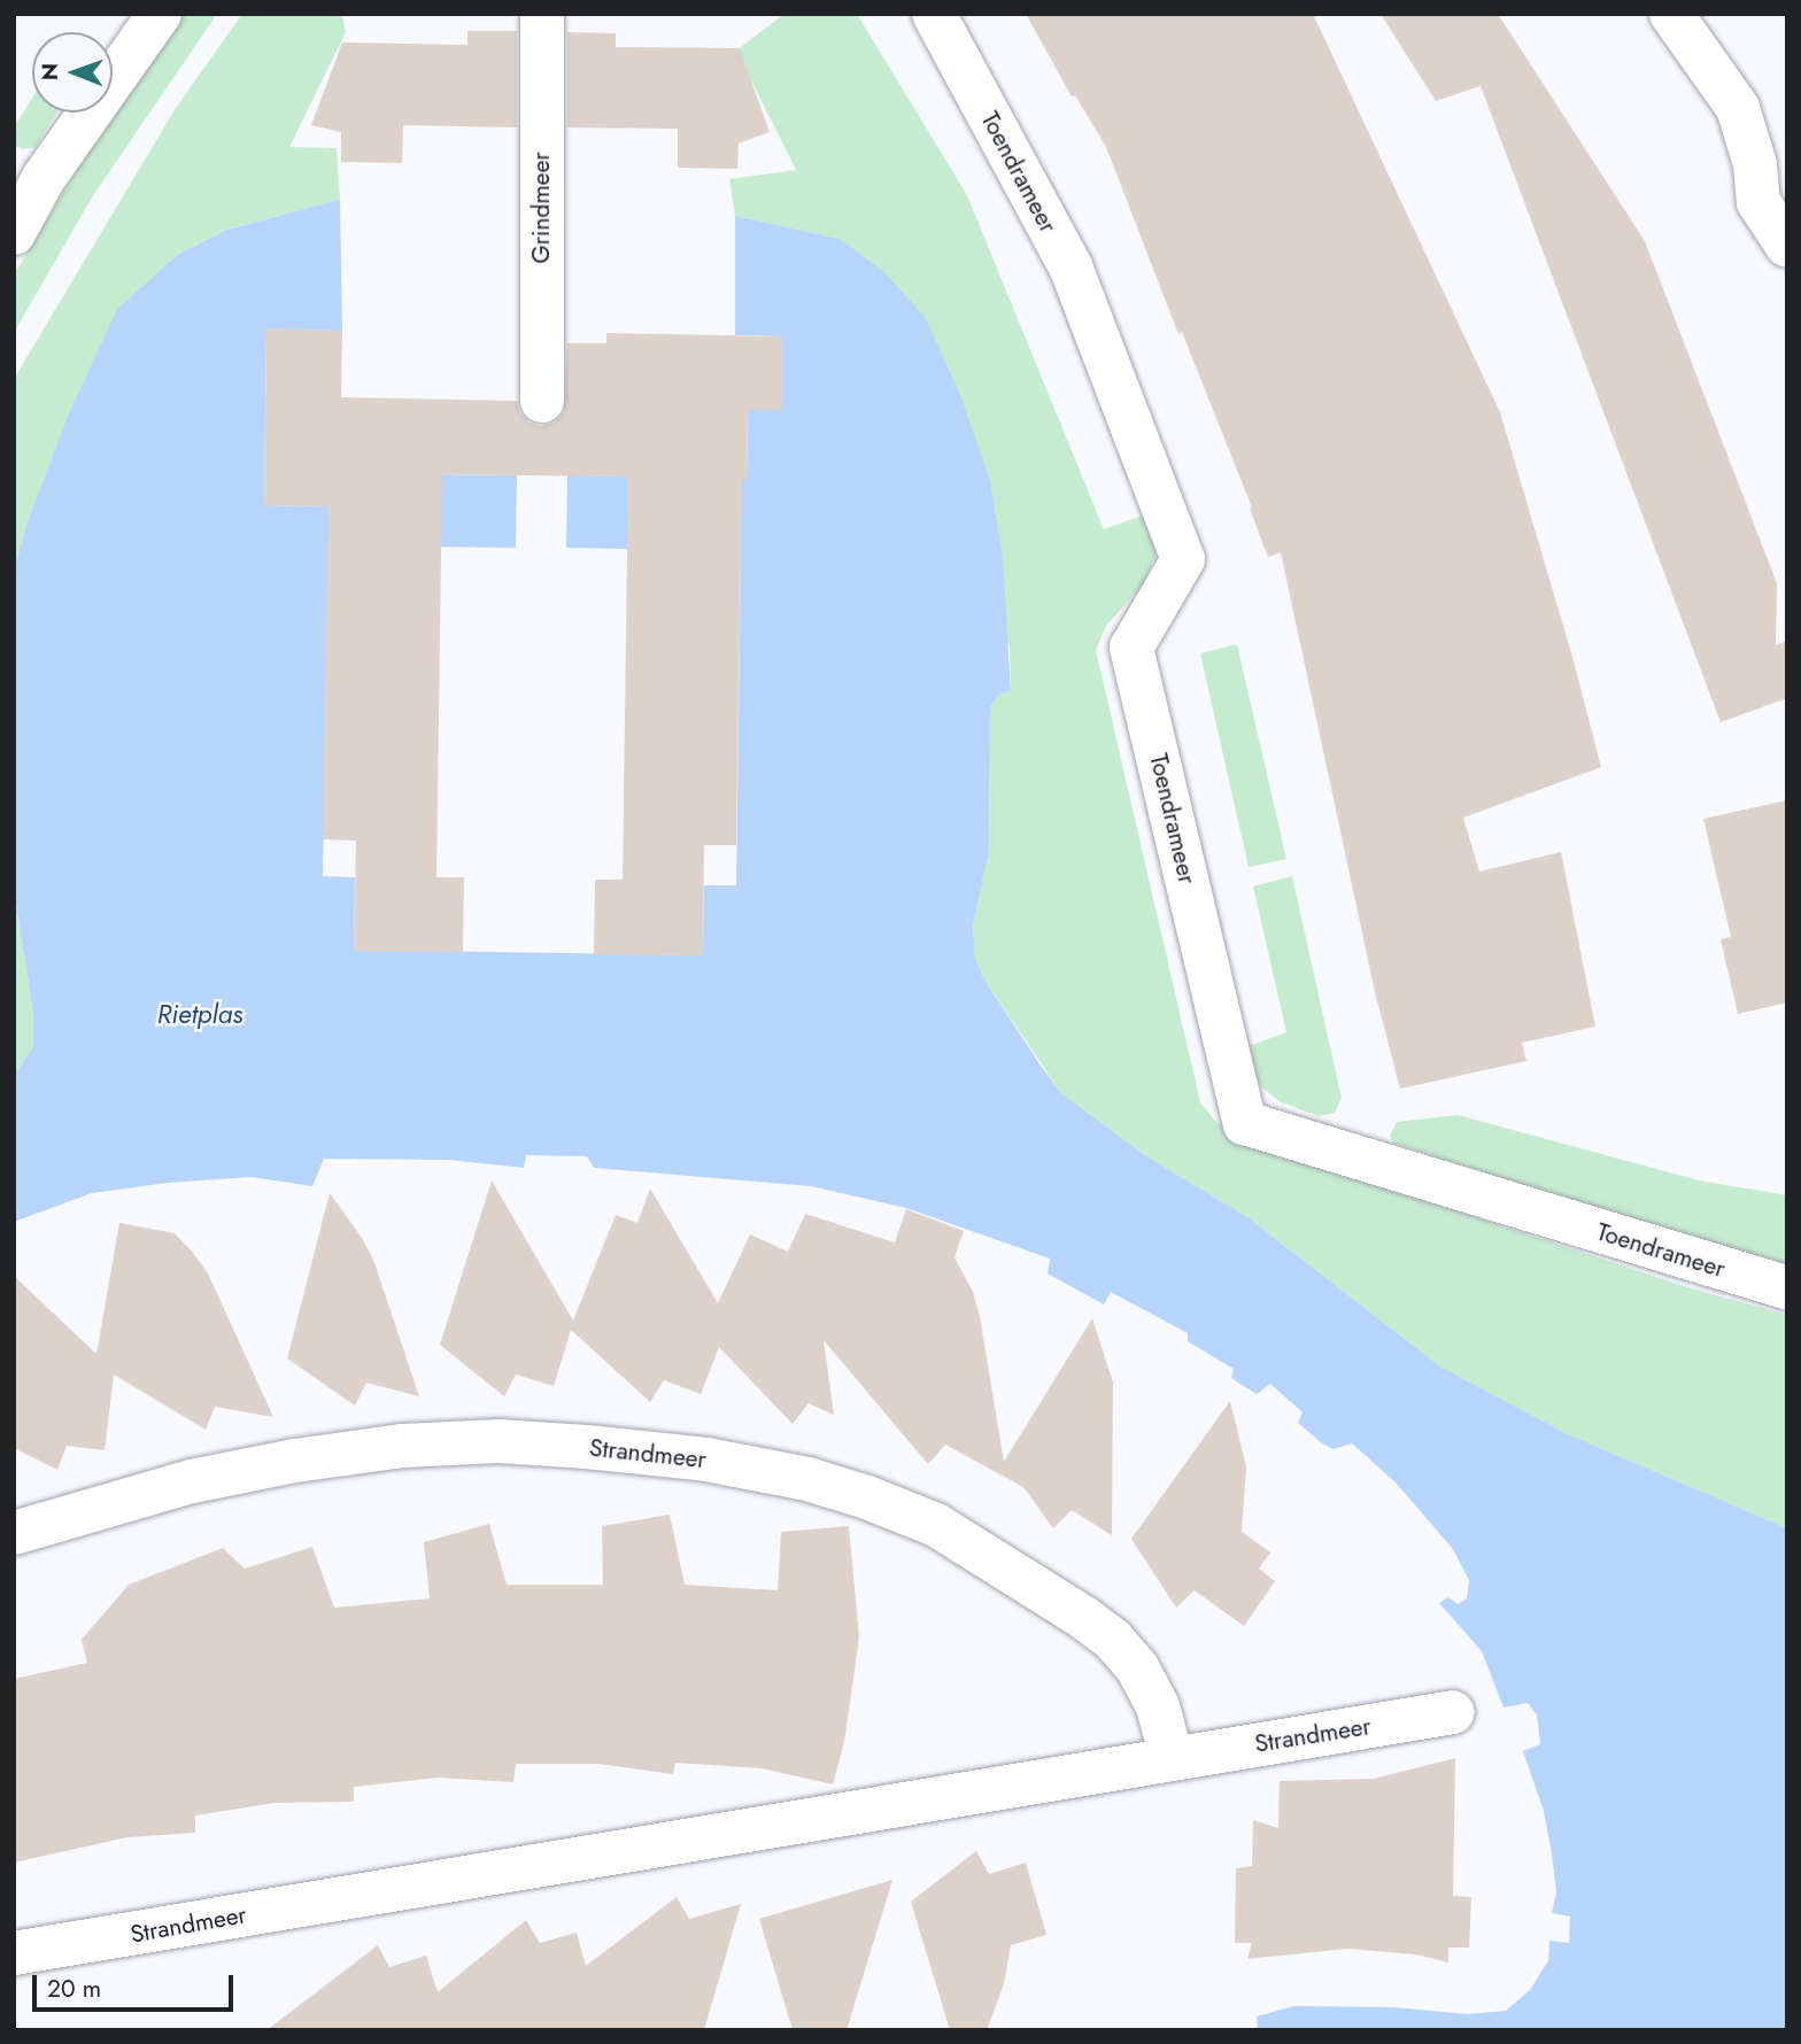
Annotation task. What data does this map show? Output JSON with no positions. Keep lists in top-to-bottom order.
{
  "streets": {
    "street": ["Toendrameer", "Grindmeer", "Strandmeer"]
  },
  "water": ["Rietplas"],
  "scale_bar": "20 m",
  "north": "left"
}
